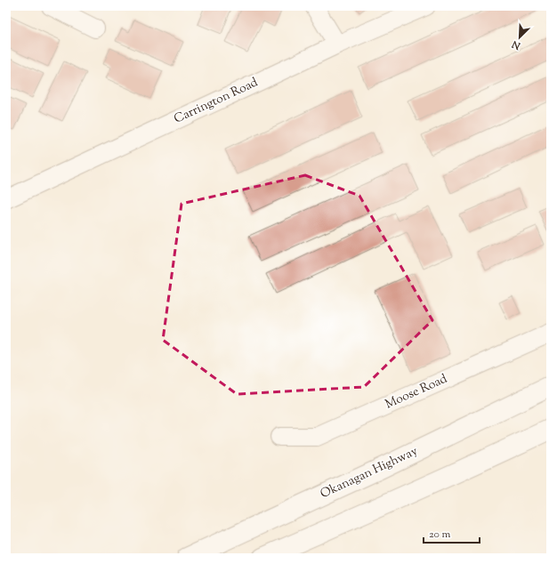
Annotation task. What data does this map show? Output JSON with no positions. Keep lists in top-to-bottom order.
{
  "streets": {
    "highway": ["Okanagan Highway"],
    "street": ["Carrington Road", "Moose Road"]
  },
  "scale_bar": "20 m",
  "north": "bottom left"
}
